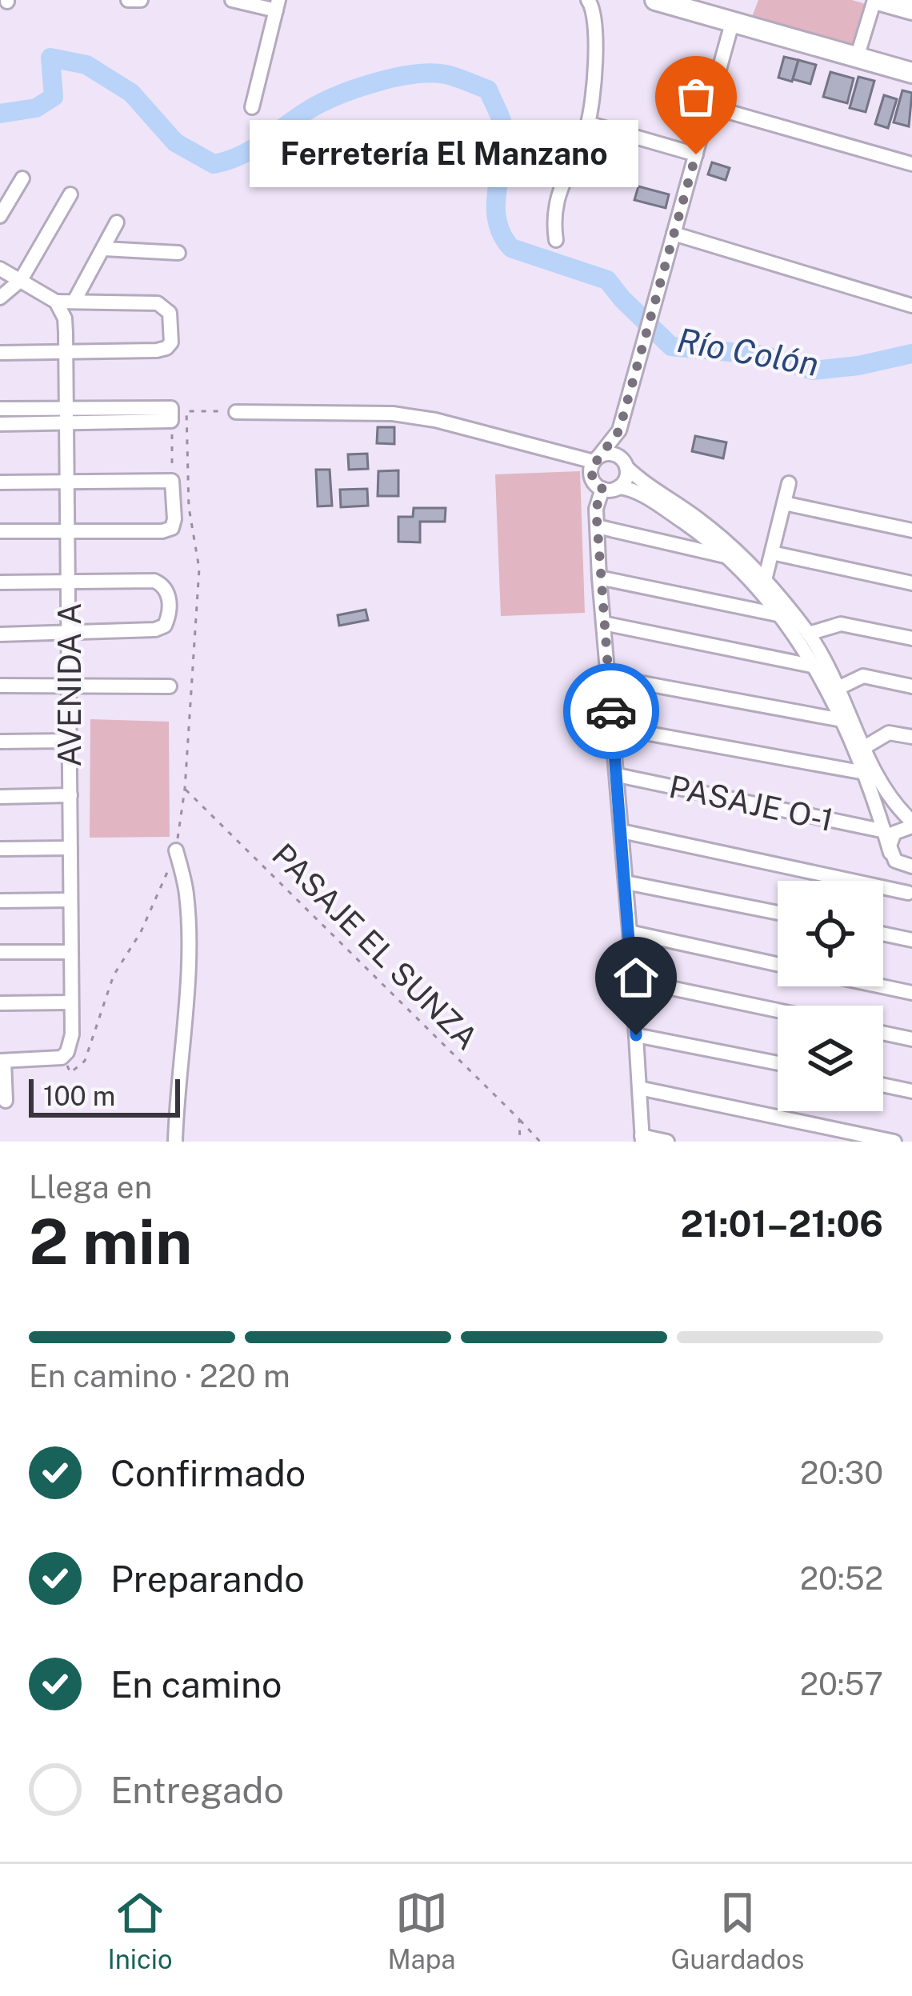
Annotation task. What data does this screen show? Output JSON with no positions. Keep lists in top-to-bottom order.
{
  "streets": {
    "street": ["AVENIDA A", "PASAJE O-1"],
    "path": ["PASAJE EL SUNZA"]
  },
  "water": ["Río Colón"],
  "places": ["Ferretería El Manzano"],
  "scale_bar": "100 m",
  "page": {
    "bubble": "Ferretería El Manzano",
    "scale": "100 m",
    "heading": ["2 min", "Llega en", "21:01–21:06"],
    "bar": "En camino · 220 m",
    "list": [
      ["Confirmado", "20:30"],
      ["Preparando", "20:52"],
      ["En camino", "20:57"],
      "Entregado"
    ],
    "tabs": ["Inicio", "Mapa", "Guardados"]
  }
}
